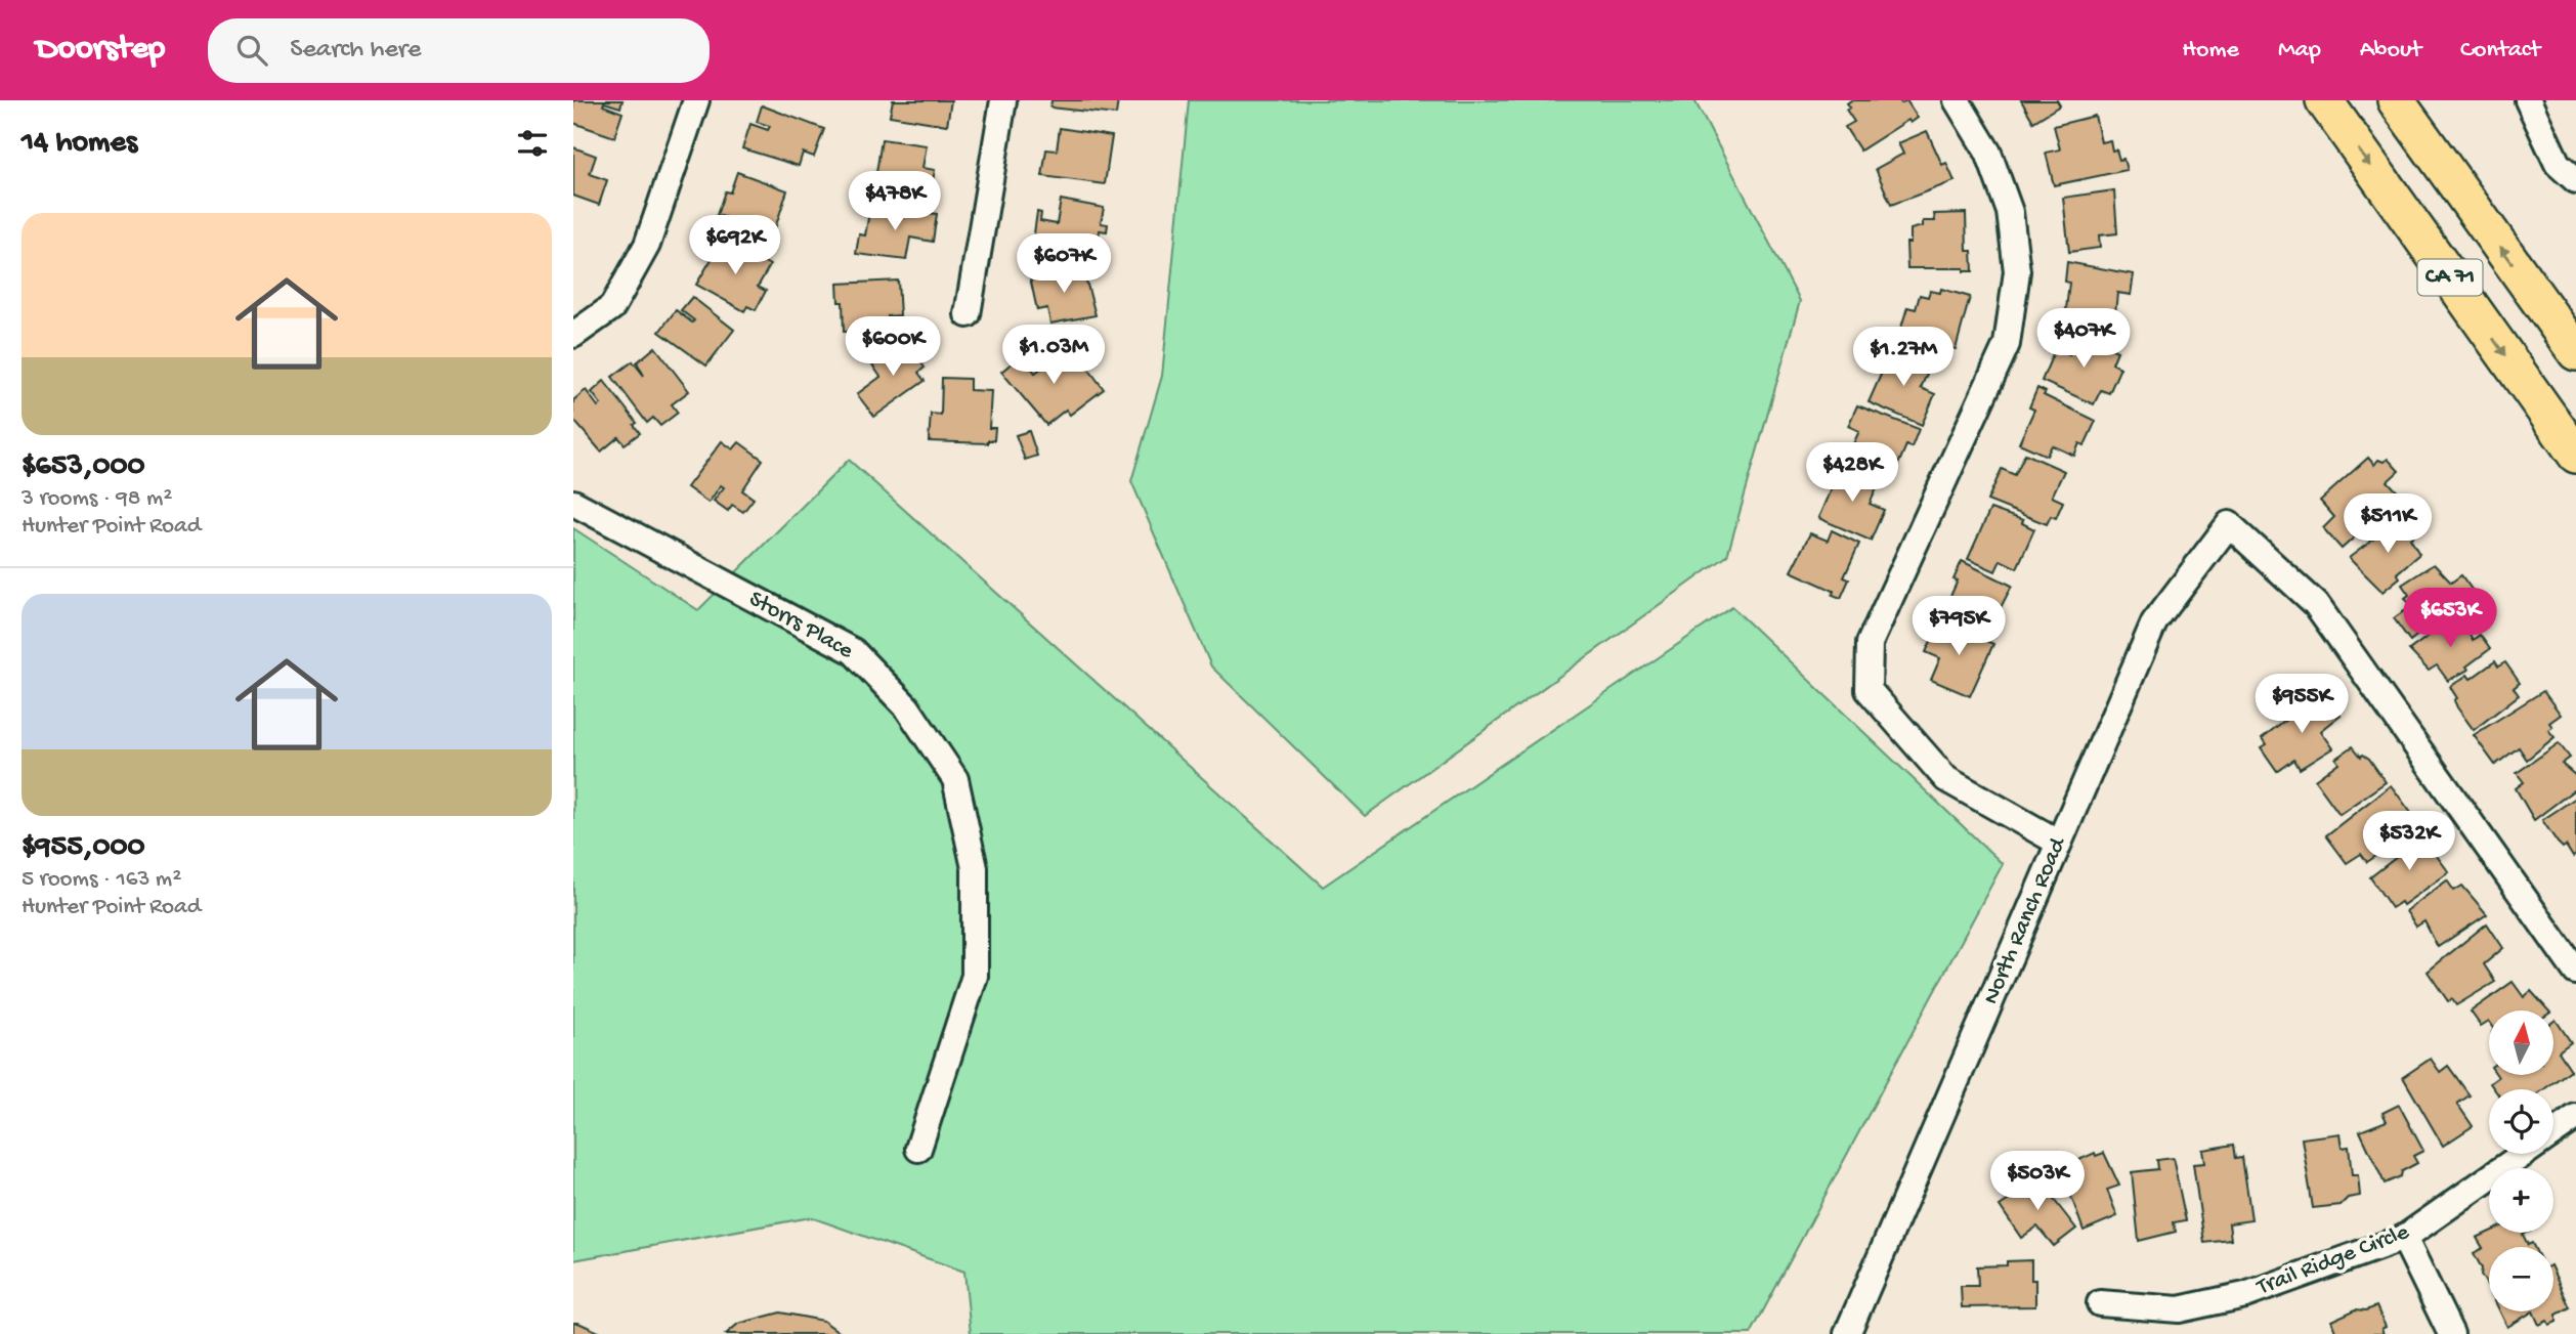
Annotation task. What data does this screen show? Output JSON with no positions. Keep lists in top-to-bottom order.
{
  "streets": {
    "highway": ["CA 71"],
    "street": ["Storrs Place", "North Ranch Road", "Trail Ridge Circle"]
  },
  "north": "top",
  "page": {
    "header": "Doorstep",
    "search": "Search here",
    "nav": [
      "Home",
      "Map",
      "About",
      "Contact"
    ],
    "heading": "14 homes",
    "price": [
      "$478K",
      "$692K",
      "$607K",
      "$407K",
      "$600K",
      "$1.03M",
      "$1.27M",
      "$428K",
      "$511K",
      "$653K",
      "$795K",
      "$955K",
      "$532K",
      "$503K"
    ],
    "list": [
      {
        "name": "$653,000",
        "note": "3 rooms · 98 m² · Hunter Point Road"
      },
      {
        "name": "$955,000",
        "note": "5 rooms · 163 m² · Hunter Point Road"
      }
    ],
    "map_buttons": ["+", "−"]
  }
}
